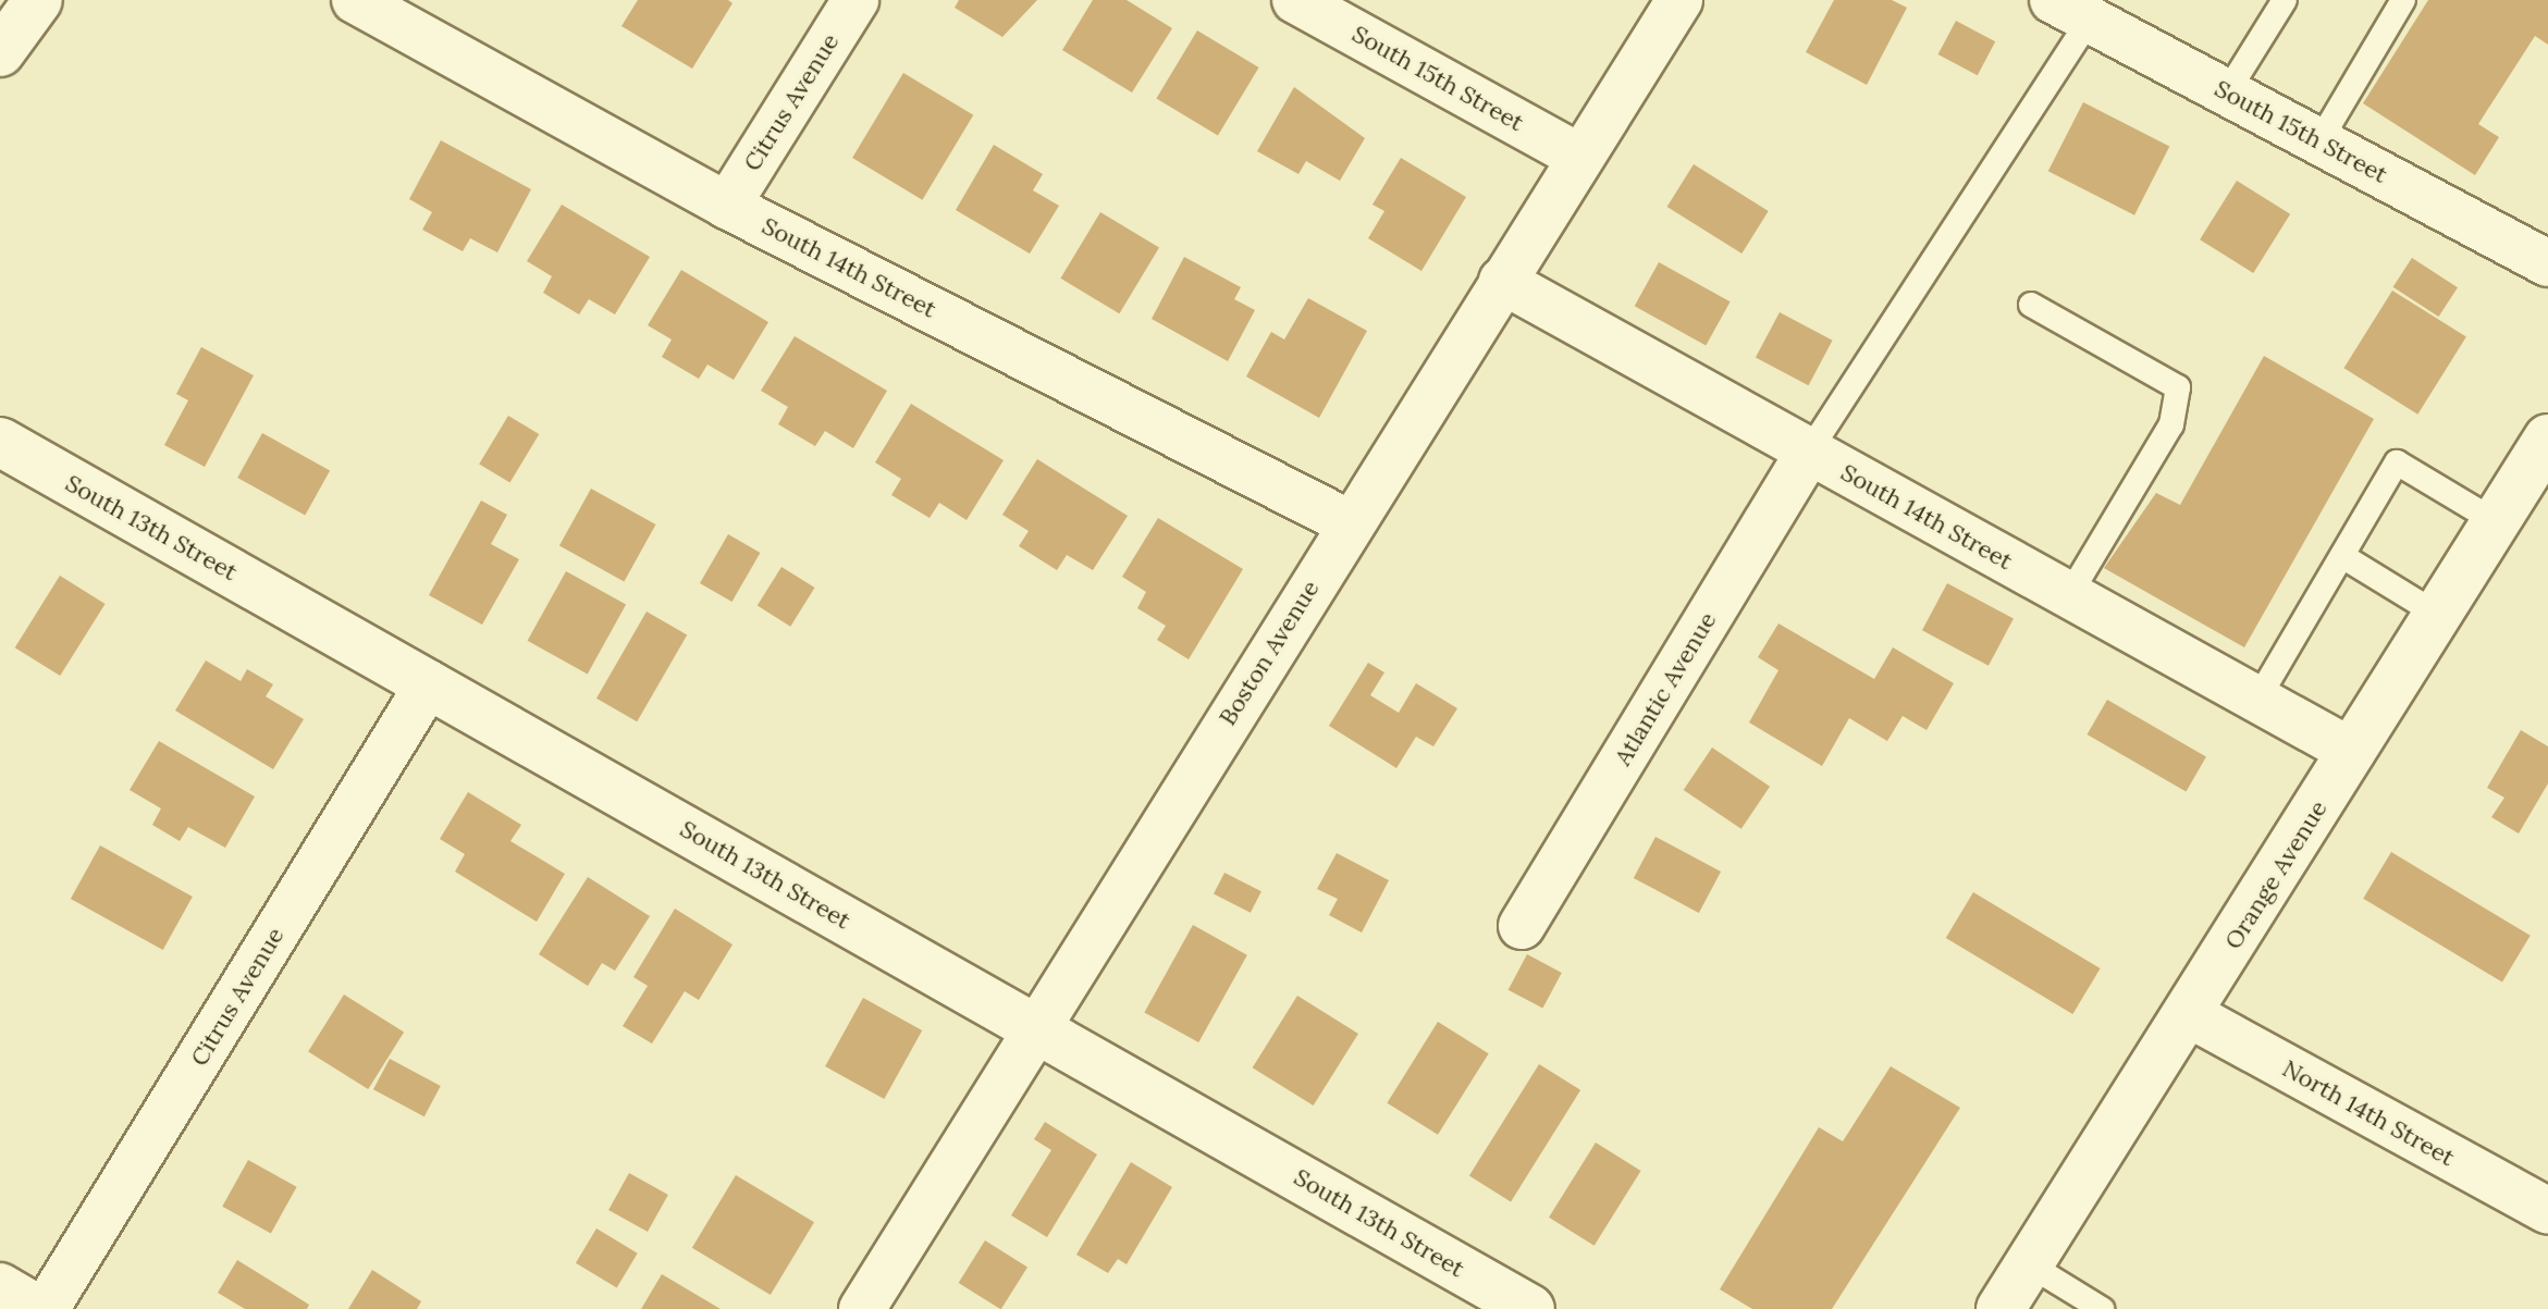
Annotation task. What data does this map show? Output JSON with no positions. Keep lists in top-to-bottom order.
{
  "streets": {
    "street": [
      "South 15th Street",
      "Citrus Avenue",
      "South 14th Street",
      "South 13th Street",
      "Boston Avenue",
      "Atlantic Avenue",
      "Orange Avenue",
      "North 14th Street"
    ]
  },
  "crossings": [
    ["South 15th Street", "Boston Avenue"],
    ["Citrus Avenue", "South 14th Street"],
    ["Citrus Avenue", "South 13th Street"],
    ["South 14th Street", "Boston Avenue"],
    ["South 14th Street", "Atlantic Avenue"],
    ["South 14th Street", "Orange Avenue"],
    ["South 13th Street", "Boston Avenue"],
    ["Orange Avenue", "North 14th Street"]
  ]
}
